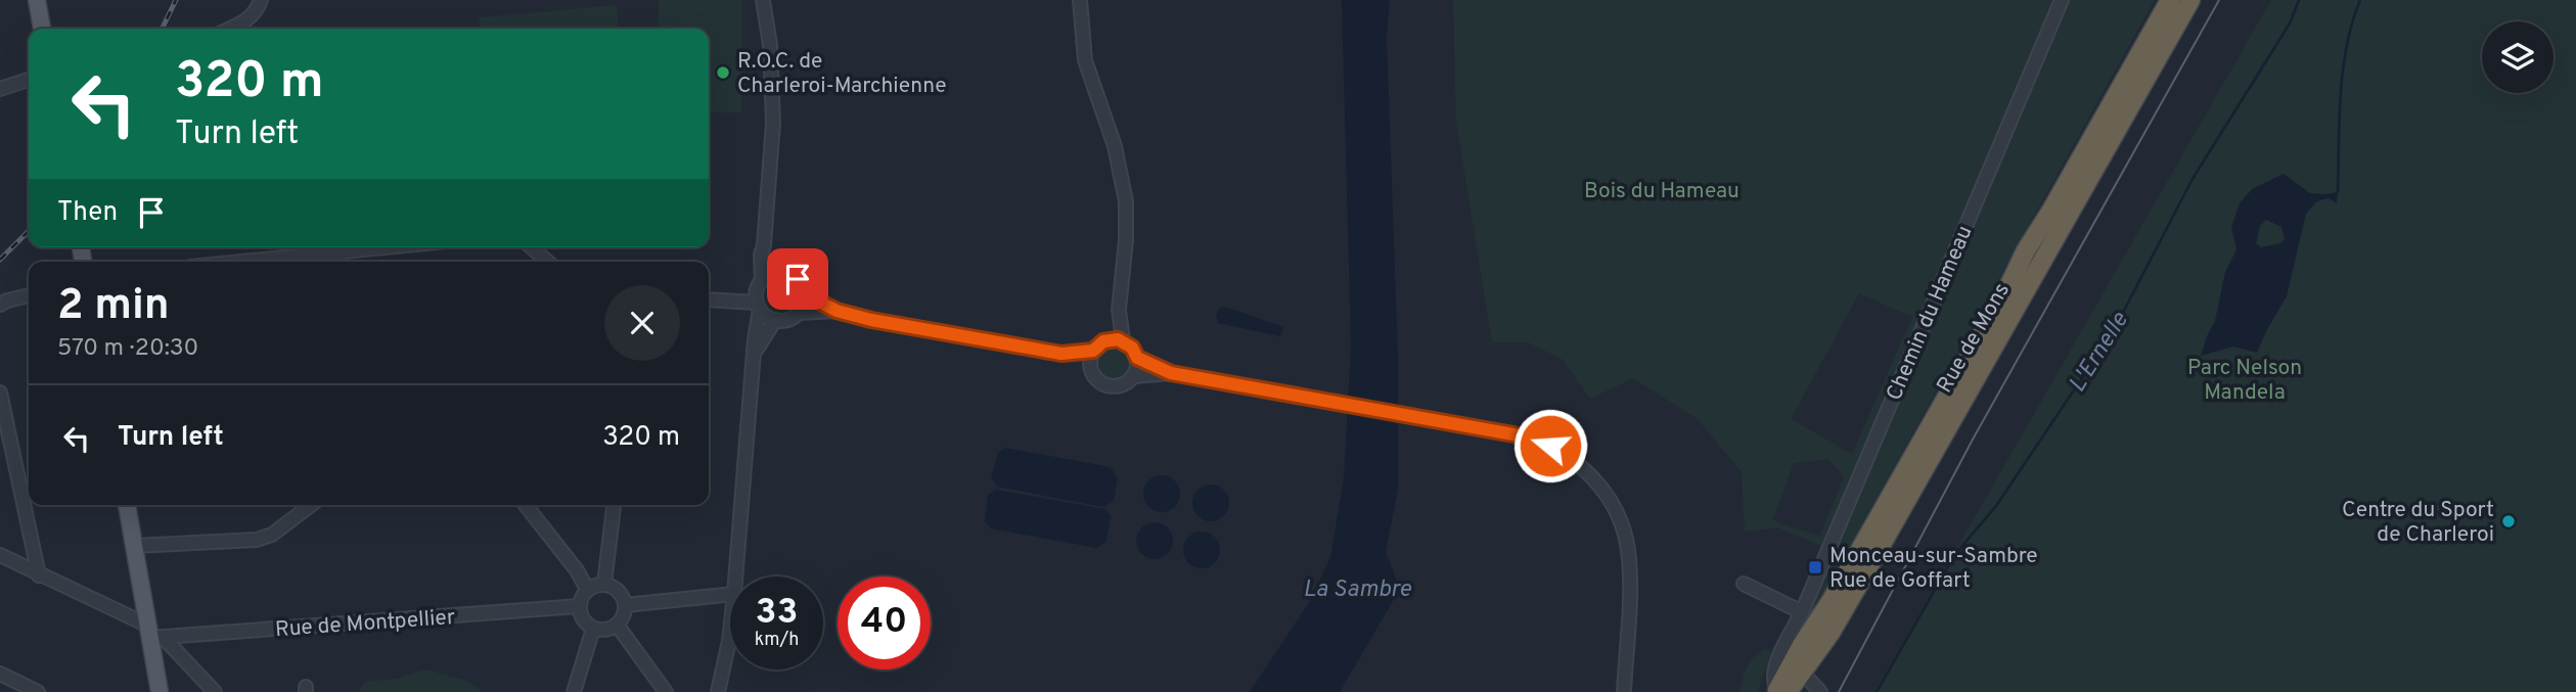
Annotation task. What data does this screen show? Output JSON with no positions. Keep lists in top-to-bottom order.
{
  "streets": {
    "highway": ["Rue de Mons"],
    "street": ["Chemin du Hameau", "Rue de Montpellier"]
  },
  "crossings": [
    ["Chemin du Hameau", "Rue de Mons"]
  ],
  "water": ["L'Ernelle", "La Sambre"],
  "parks": ["Bois du Hameau", "Parc Nelson Mandela"],
  "places": {
    "other": ["R.O.C. de Charleroi-Marchienne", "Centre du Sport de Charleroi"],
    "transit": ["Monceau-sur-Sambre Rue de Goffart"]
  },
  "page": {
    "turn": ["320 m", "Turn left"],
    "then": "Then",
    "heading": ["2 min", "570 m · 20:30"],
    "list": [
      {
        "name": "Turn left",
        "value": "320 m"
      }
    ],
    "speed": "33 km/h",
    "limit": "40"
  }
}
